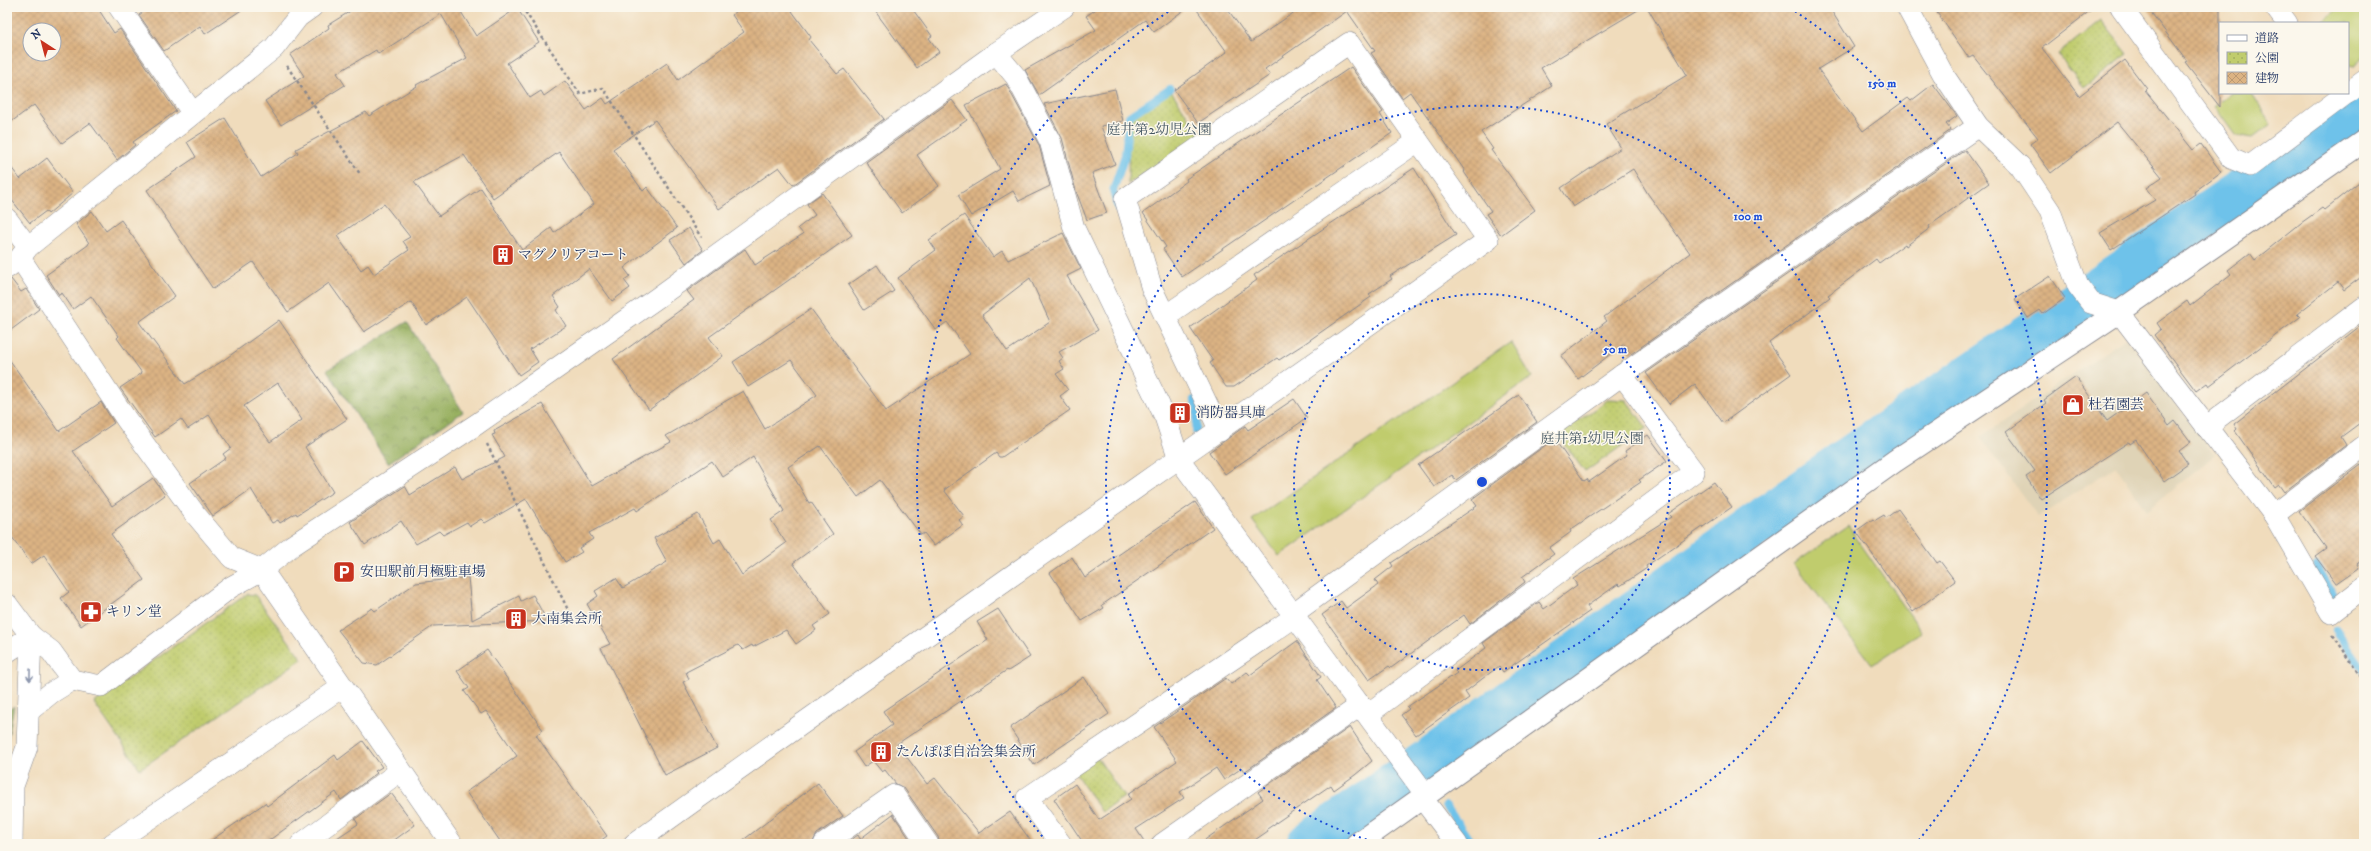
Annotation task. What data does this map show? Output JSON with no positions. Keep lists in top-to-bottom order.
{
  "parks": ["庭井第2幼児公園", "庭井第1幼児公園"],
  "places": {
    "building": [
      "マグノリアコート",
      "消防器具庫",
      "大南集会所",
      "たんぽぽ自治会集会所"
    ],
    "shop": ["杜若園芸"],
    "parking": ["安田駅前月極駐車場"],
    "pharmacy": ["キリン堂"]
  },
  "legend": ["道路", "公園", "建物"],
  "north": "top left",
  "rings": ["150 m", "100 m", "50 m"]
}
